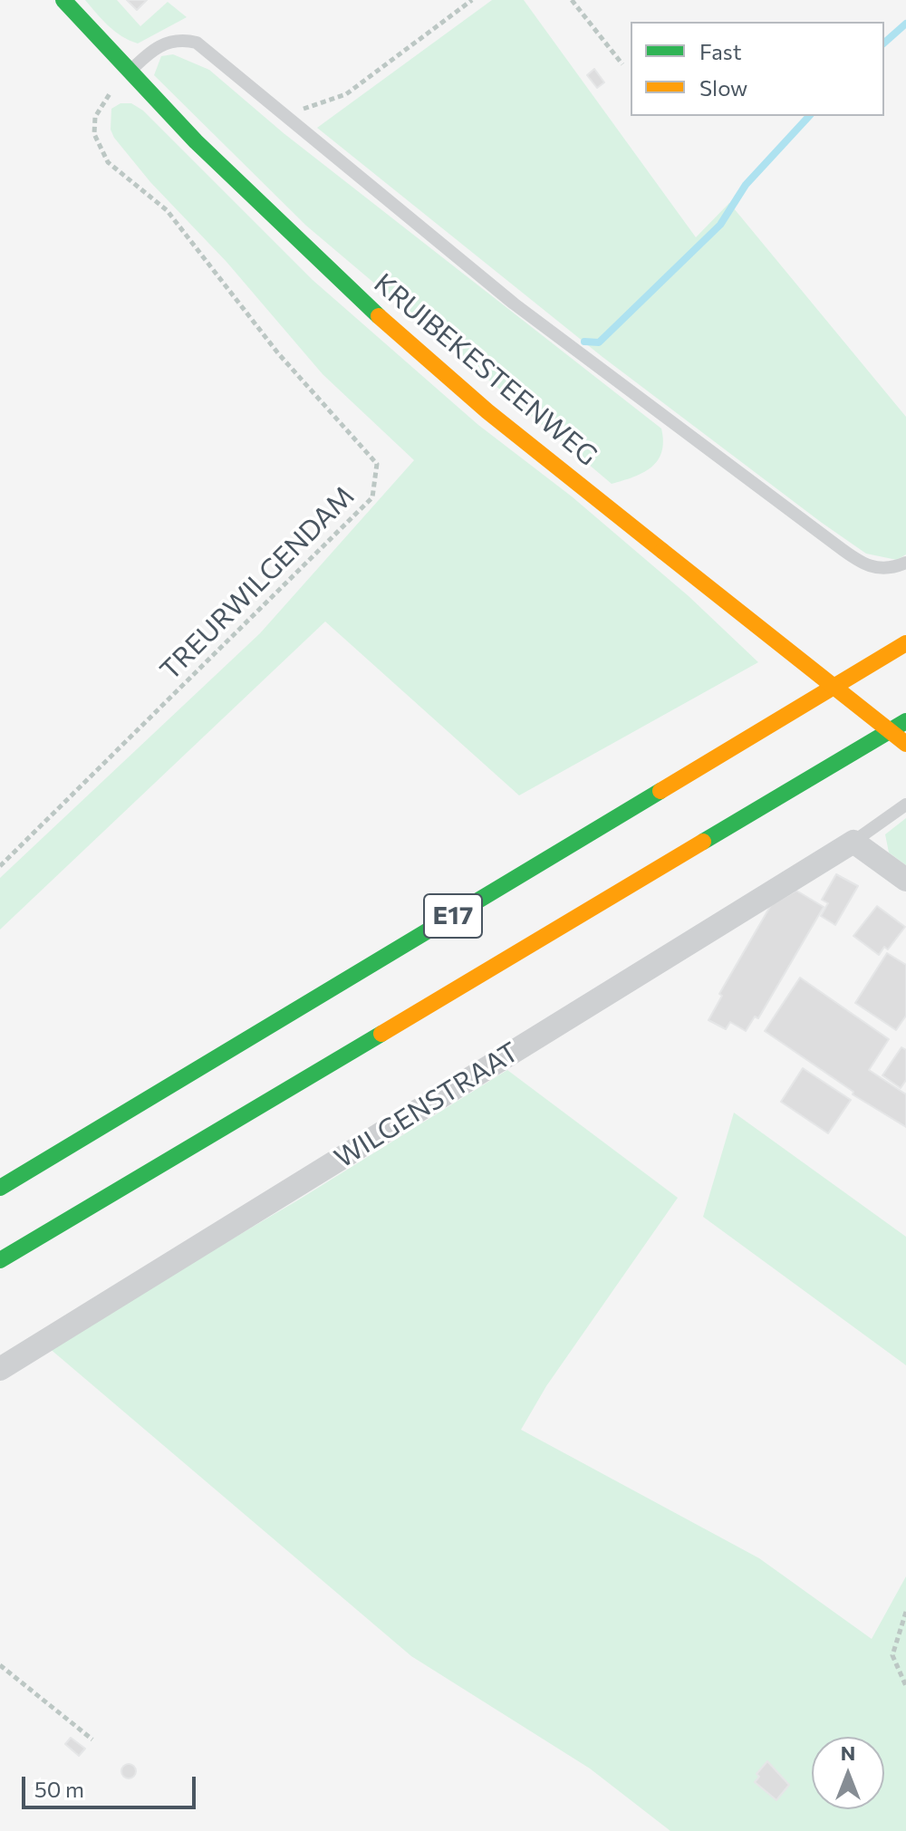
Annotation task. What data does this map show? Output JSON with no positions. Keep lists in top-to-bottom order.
{
  "streets": {
    "main road": ["KRUIBEKESTEENWEG", "E17"],
    "street": ["WILGENSTRAAT"],
    "path": ["TREURWILGENDAM"]
  },
  "crossings": [
    ["KRUIBEKESTEENWEG", "TREURWILGENDAM"]
  ],
  "legend": ["Fast", "Slow"],
  "scale_bar": "50 m",
  "north": "top"
}
